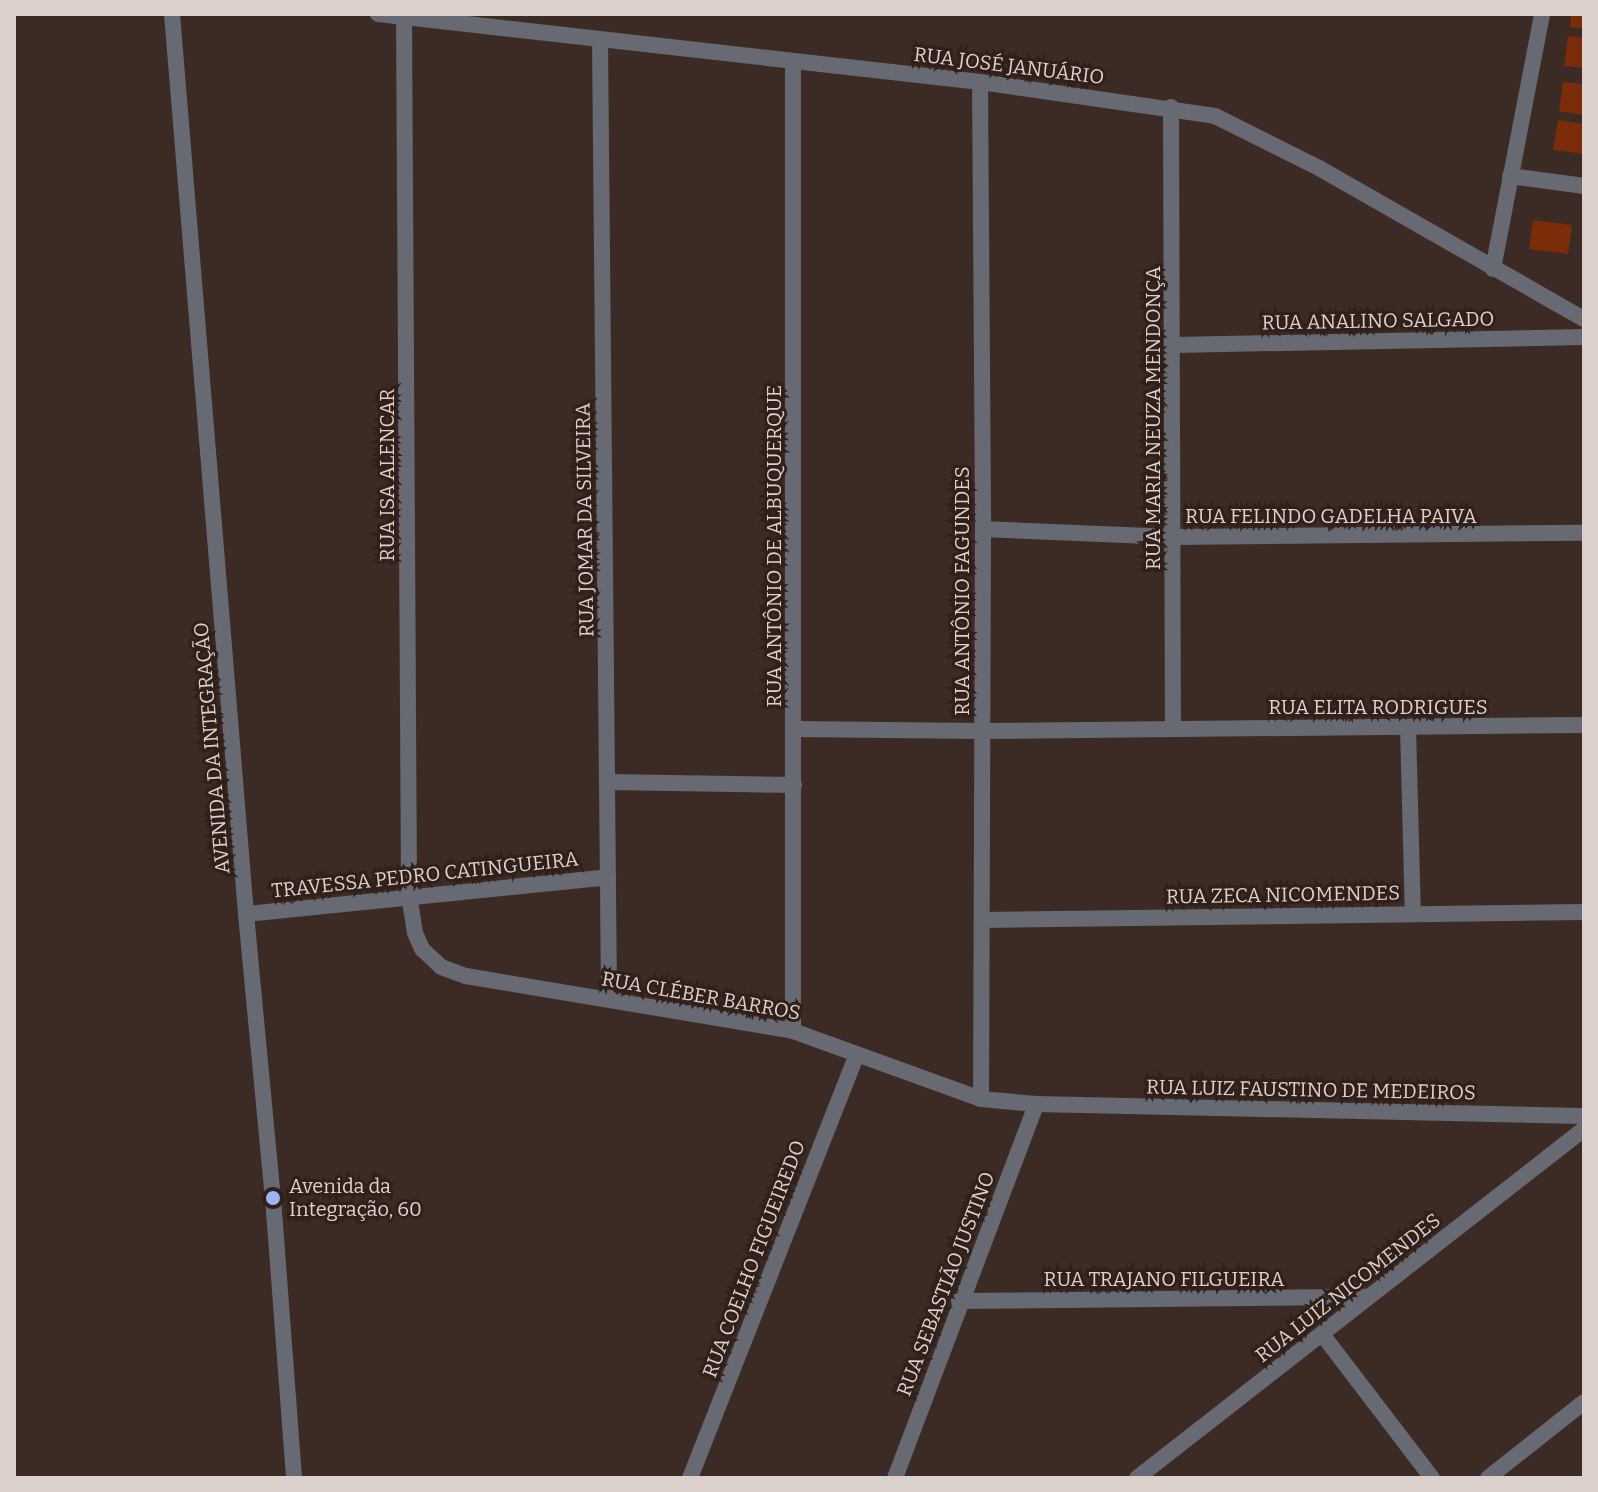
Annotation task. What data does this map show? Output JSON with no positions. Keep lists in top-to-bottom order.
{
  "streets": {
    "street": [
      "RUA JOSÉ JANUÁRIO",
      "RUA ANALINO SALGADO",
      "RUA MARIA NEUZA MENDONÇA",
      "RUA ISA ALENCAR",
      "RUA FELINDO GADELHA PAIVA",
      "RUA JOMAR DA SILVEIRA",
      "RUA ANTÔNIO DE ALBUQUERQUE",
      "RUA ANTÔNIO FAGUNDES",
      "RUA ELITA RODRIGUES",
      "AVENIDA DA INTEGRAÇÃO",
      "TRAVESSA PEDRO CATINGUEIRA",
      "RUA ZECA NICOMENDES",
      "RUA CLÉBER BARROS",
      "RUA LUIZ FAUSTINO DE MEDEIROS",
      "RUA COELHO FIGUEIREDO",
      "RUA TRAJANO FILGUEIRA",
      "RUA SEBASTIÃO JUSTINO",
      "RUA LUIZ NICOMENDES"
    ]
  },
  "crossings": [
    ["RUA JOSÉ JANUÁRIO", "RUA MARIA NEUZA MENDONÇA"],
    ["RUA JOSÉ JANUÁRIO", "RUA ISA ALENCAR"],
    ["RUA JOSÉ JANUÁRIO", "RUA JOMAR DA SILVEIRA"],
    ["RUA JOSÉ JANUÁRIO", "RUA ANTÔNIO DE ALBUQUERQUE"],
    ["RUA JOSÉ JANUÁRIO", "RUA ANTÔNIO FAGUNDES"],
    ["RUA ANALINO SALGADO", "RUA MARIA NEUZA MENDONÇA"],
    ["RUA MARIA NEUZA MENDONÇA", "RUA FELINDO GADELHA PAIVA"],
    ["RUA MARIA NEUZA MENDONÇA", "RUA ELITA RODRIGUES"],
    ["RUA ISA ALENCAR", "TRAVESSA PEDRO CATINGUEIRA"],
    ["RUA ISA ALENCAR", "RUA CLÉBER BARROS"],
    ["RUA FELINDO GADELHA PAIVA", "RUA ANTÔNIO FAGUNDES"],
    ["RUA JOMAR DA SILVEIRA", "TRAVESSA PEDRO CATINGUEIRA"],
    ["RUA JOMAR DA SILVEIRA", "RUA CLÉBER BARROS"],
    ["RUA ANTÔNIO DE ALBUQUERQUE", "RUA ELITA RODRIGUES"],
    ["RUA ANTÔNIO DE ALBUQUERQUE", "RUA CLÉBER BARROS"],
    ["RUA ANTÔNIO FAGUNDES", "RUA ELITA RODRIGUES"],
    ["RUA ANTÔNIO FAGUNDES", "RUA ZECA NICOMENDES"],
    ["RUA ANTÔNIO FAGUNDES", "RUA CLÉBER BARROS"],
    ["AVENIDA DA INTEGRAÇÃO", "TRAVESSA PEDRO CATINGUEIRA"],
    ["RUA CLÉBER BARROS", "RUA LUIZ FAUSTINO DE MEDEIROS"],
    ["RUA CLÉBER BARROS", "RUA COELHO FIGUEIREDO"],
    ["RUA CLÉBER BARROS", "RUA SEBASTIÃO JUSTINO"],
    ["RUA LUIZ FAUSTINO DE MEDEIROS", "RUA SEBASTIÃO JUSTINO"],
    ["RUA TRAJANO FILGUEIRA", "RUA SEBASTIÃO JUSTINO"],
    ["RUA TRAJANO FILGUEIRA", "RUA LUIZ NICOMENDES"]
  ],
  "places": ["Avenida da Integração, 60"]
}
